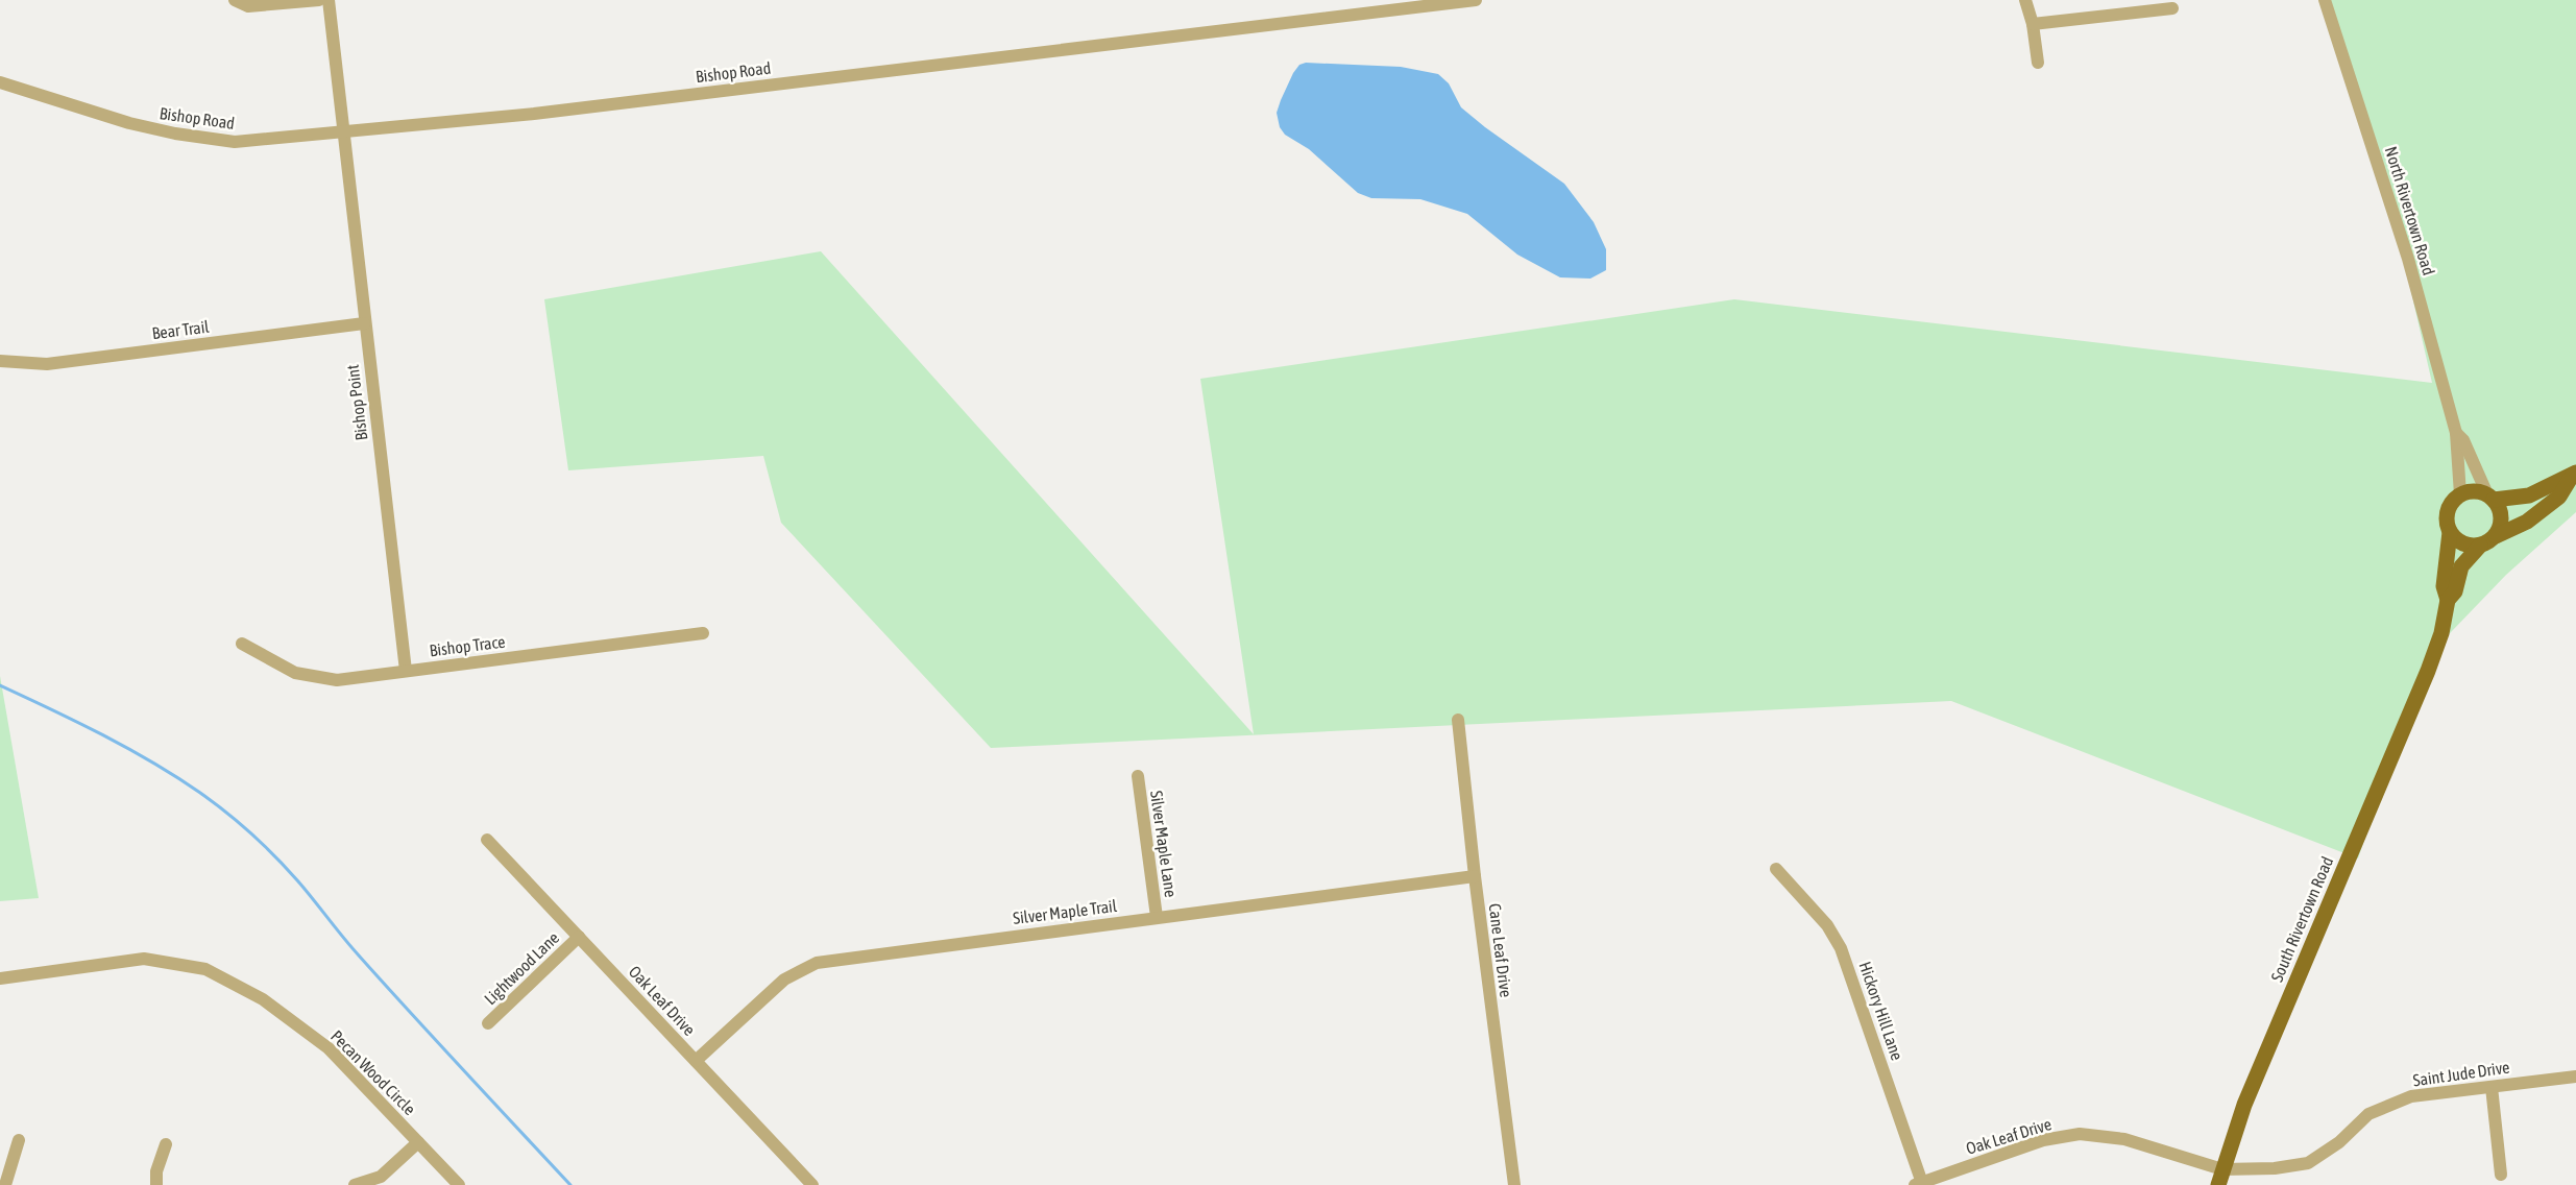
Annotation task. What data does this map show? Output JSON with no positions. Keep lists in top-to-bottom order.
{
  "streets": {
    "main road": ["South Rivertown Road"],
    "street": [
      "Bishop Road",
      "North Rivertown Road",
      "Bear Trail",
      "Bishop Point",
      "Bishop Trace",
      "Silver Maple Lane",
      "Silver Maple Trail",
      "Cane Leaf Drive",
      "Lightwood Lane",
      "Oak Leaf Drive",
      "Hickory Hill Lane",
      "Pecan Wood Circle",
      "Saint Jude Drive"
    ]
  },
  "crossings": [
    ["Bishop Road", "Bishop Point"],
    ["Bear Trail", "Bishop Point"],
    ["Bishop Point", "Bishop Trace"],
    ["Silver Maple Lane", "Silver Maple Trail"],
    ["Silver Maple Trail", "Cane Leaf Drive"],
    ["Silver Maple Trail", "Oak Leaf Drive"],
    ["South Rivertown Road", "Oak Leaf Drive"],
    ["South Rivertown Road", "Saint Jude Drive"],
    ["Lightwood Lane", "Oak Leaf Drive"],
    ["Oak Leaf Drive", "Hickory Hill Lane"],
    ["Oak Leaf Drive", "Saint Jude Drive"]
  ]
}
